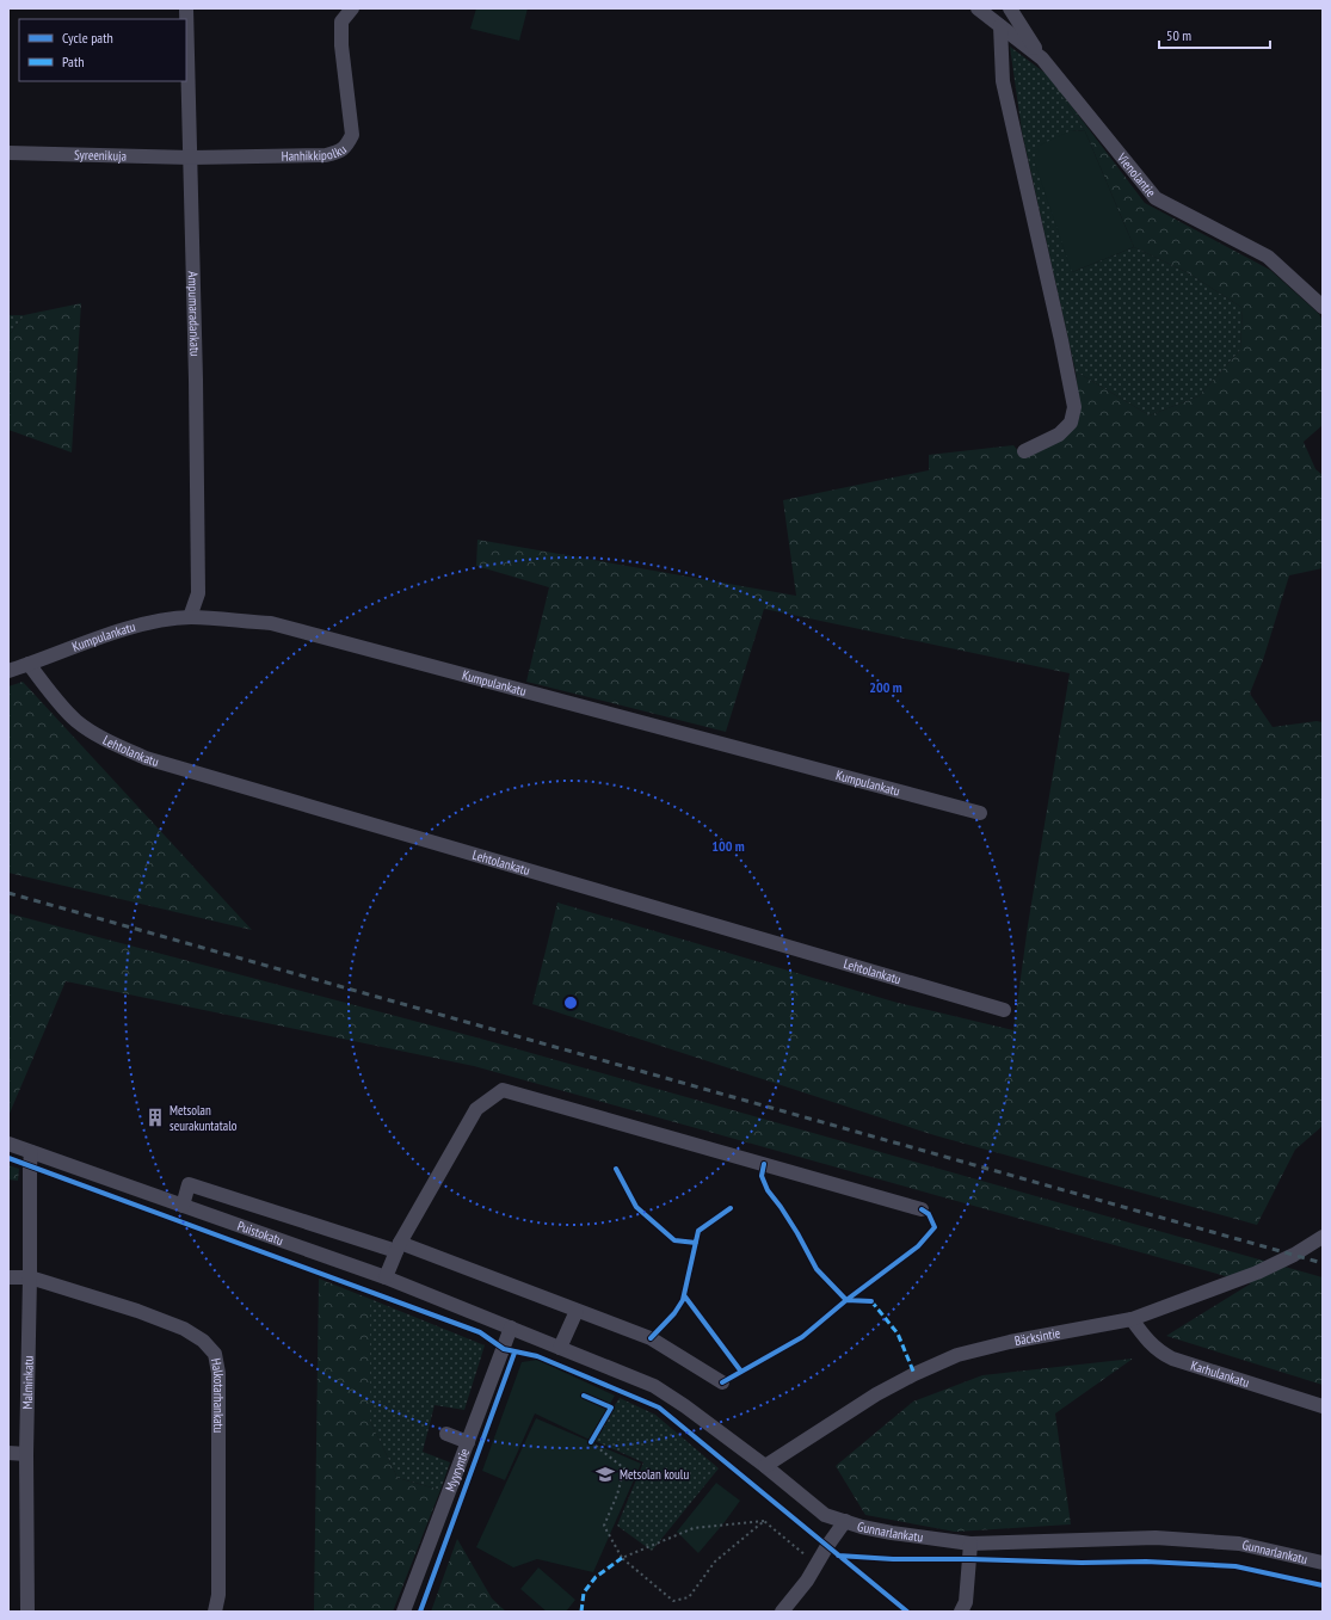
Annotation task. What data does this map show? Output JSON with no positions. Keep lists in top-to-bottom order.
{
  "streets": {
    "street": [
      "Hanhikkipolku",
      "Syreenikuja",
      "Vienolantie",
      "Ampumaradankatu",
      "Kumpulankatu",
      "Lehtolankatu",
      "Puistokatu",
      "Bäcksintie",
      "Karhulankatu",
      "Malminkatu",
      "Halkotarhankatu",
      "Myyryntie",
      "Gunnarlankatu"
    ]
  },
  "crossings": [
    ["Hanhikkipolku", "Syreenikuja"],
    ["Hanhikkipolku", "Ampumaradankatu"],
    ["Syreenikuja", "Ampumaradankatu"],
    ["Ampumaradankatu", "Kumpulankatu"],
    ["Kumpulankatu", "Lehtolankatu"],
    ["Puistokatu", "Malminkatu"],
    ["Puistokatu", "Myyryntie"],
    ["Puistokatu", "Gunnarlankatu"],
    ["Bäcksintie", "Karhulankatu"],
    ["Bäcksintie", "Gunnarlankatu"],
    ["Malminkatu", "Halkotarhankatu"],
    ["Myyryntie", "Gunnarlankatu"]
  ],
  "places": {
    "building": ["Metsolan seurakuntatalo"],
    "school or university": ["Metsolan koulu"]
  },
  "legend": ["Cycle path", "Path"],
  "scale_bar": "50 m",
  "rings": ["200 m", "100 m"]
}
